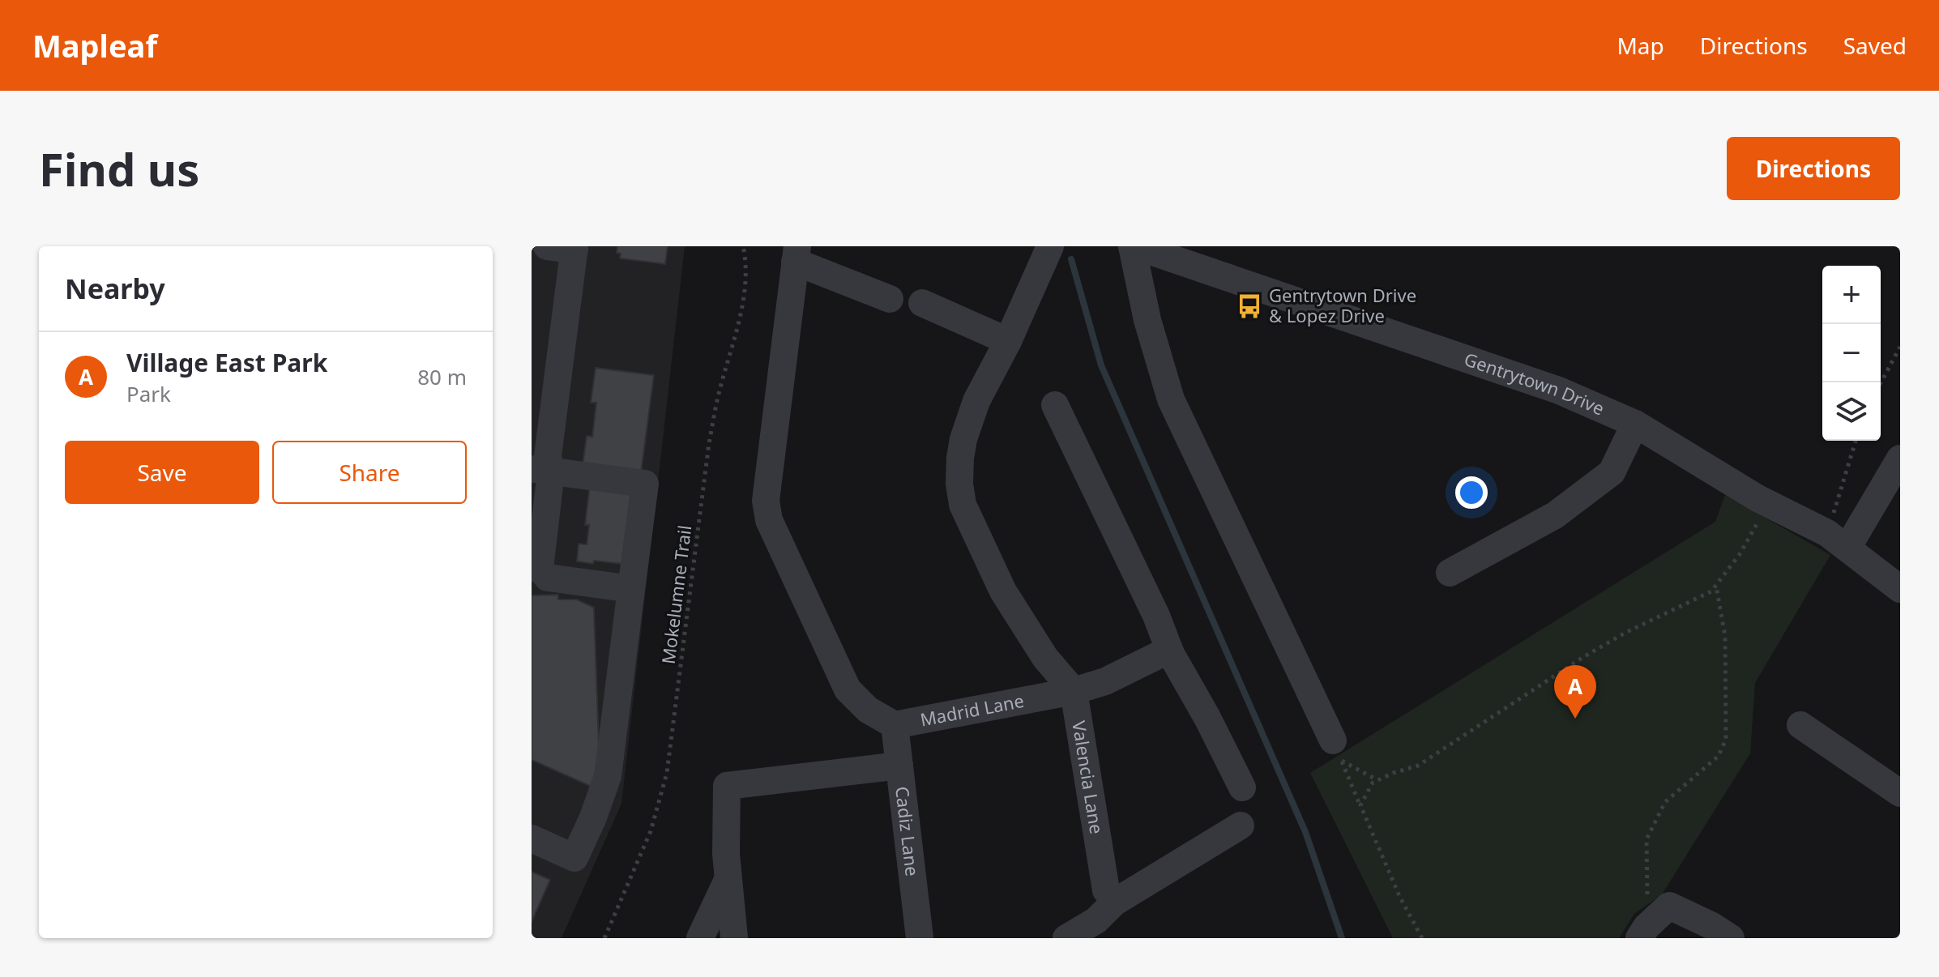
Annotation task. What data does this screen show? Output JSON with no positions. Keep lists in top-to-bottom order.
{
  "streets": {
    "street": [
      "Gentrytown Drive",
      "Madrid Lane",
      "Valencia Lane",
      "Cadiz Lane"
    ],
    "path": ["Mokelumne Trail"]
  },
  "crossings": [
    ["Madrid Lane", "Valencia Lane"],
    ["Madrid Lane", "Cadiz Lane"]
  ],
  "places": {
    "bus stop": ["Gentrytown Drive & Lopez Drive"]
  },
  "page": {
    "header": "Mapleaf",
    "nav": ["Map", "Directions", "Saved"],
    "buttons": [
      "Directions",
      ["Save", "Share"]
    ],
    "title": "Find us",
    "heading": "Nearby",
    "map_buttons": ["+", "−"],
    "list": [
      {
        "mark": "A",
        "name": "Village East Park",
        "note": "Park",
        "value": "80 m"
      }
    ],
    "pins": "A"
  }
}
